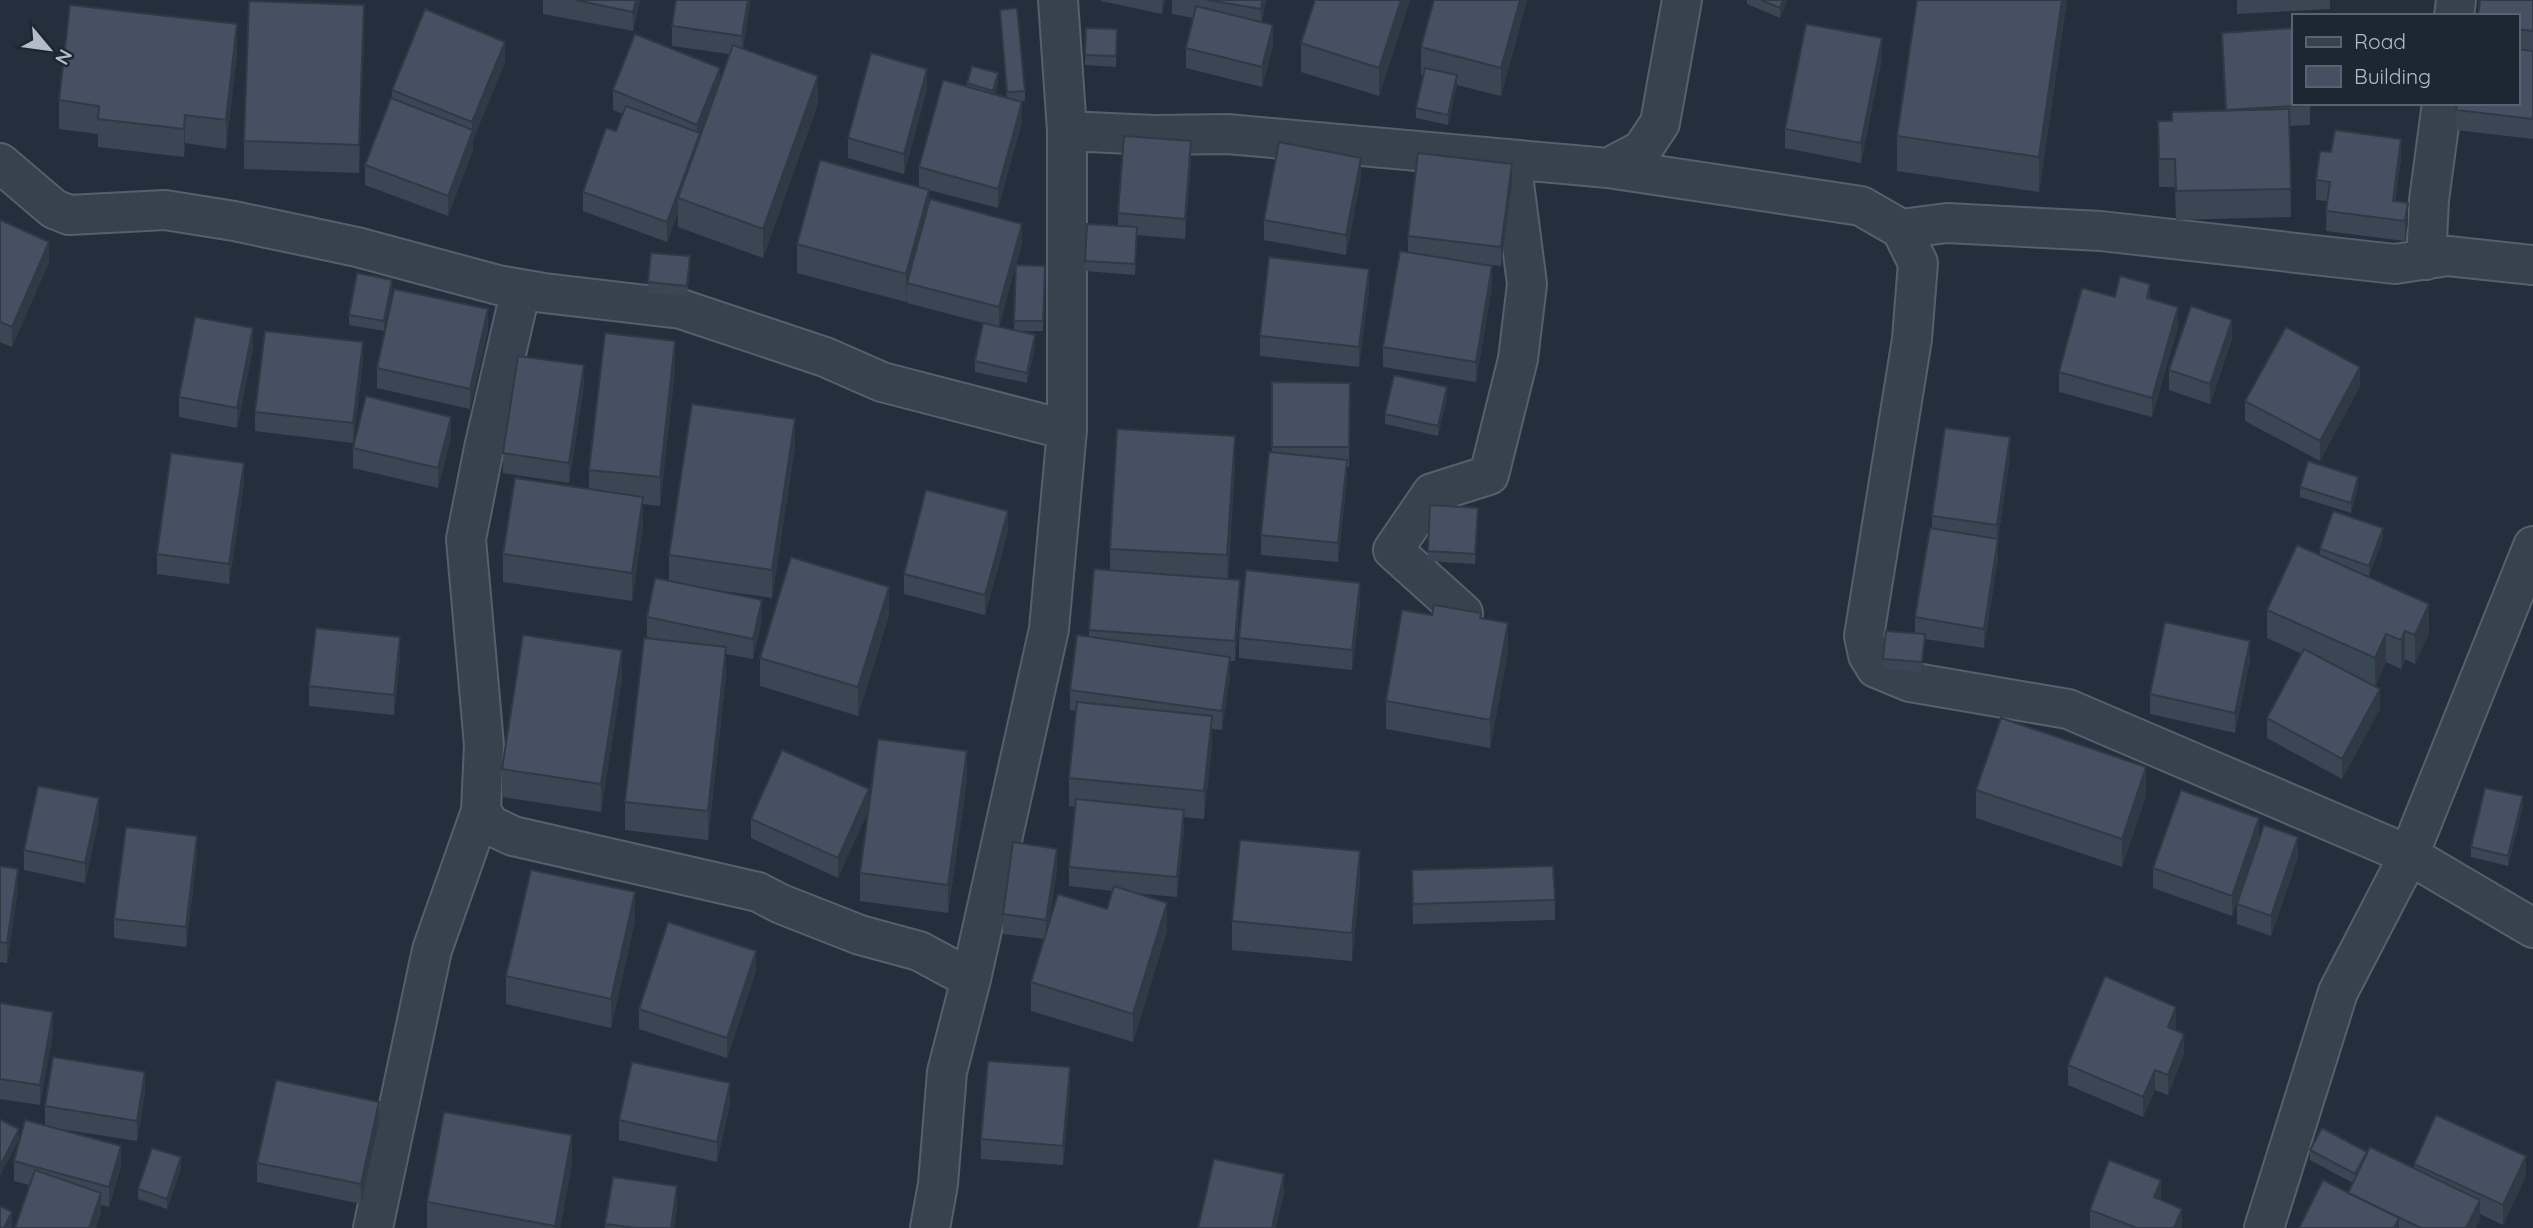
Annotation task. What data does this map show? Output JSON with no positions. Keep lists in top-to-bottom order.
{
  "legend": ["Road", "Building"],
  "north": "bottom right"
}
